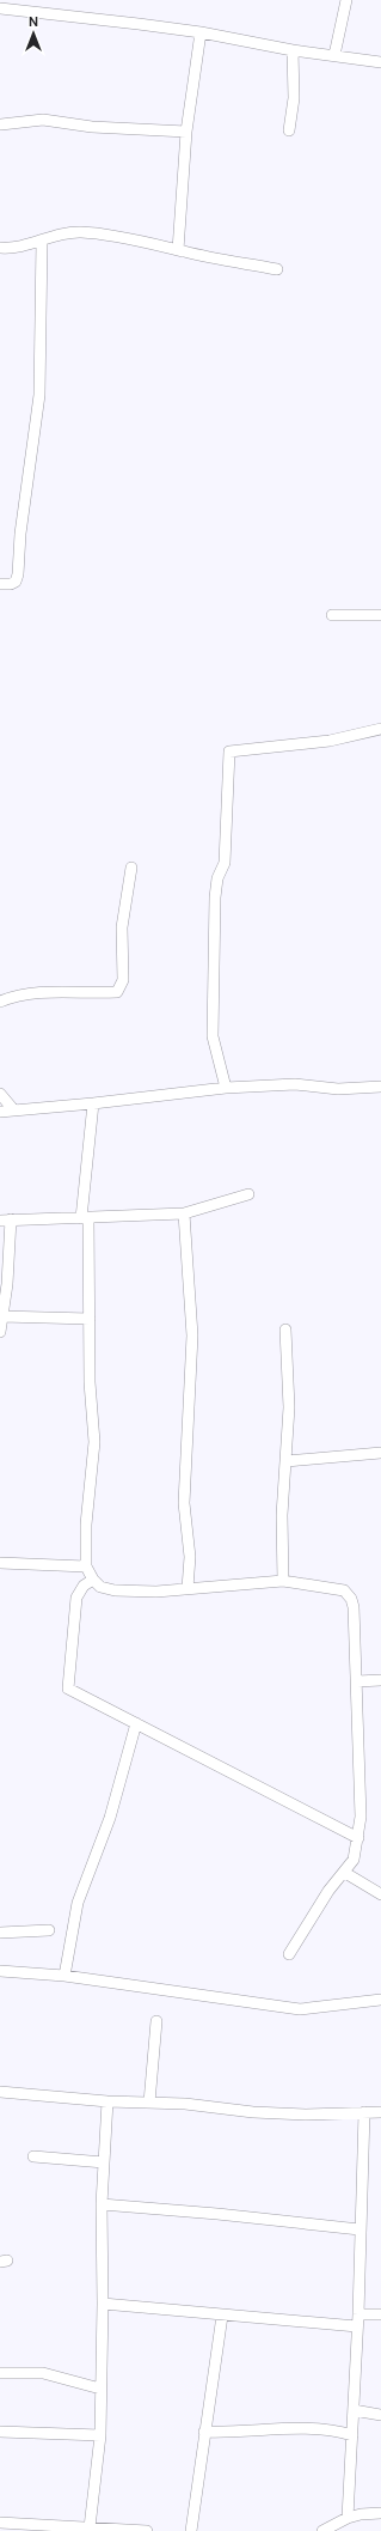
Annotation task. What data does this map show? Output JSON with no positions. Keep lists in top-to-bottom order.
{
  "north": "top"
}
